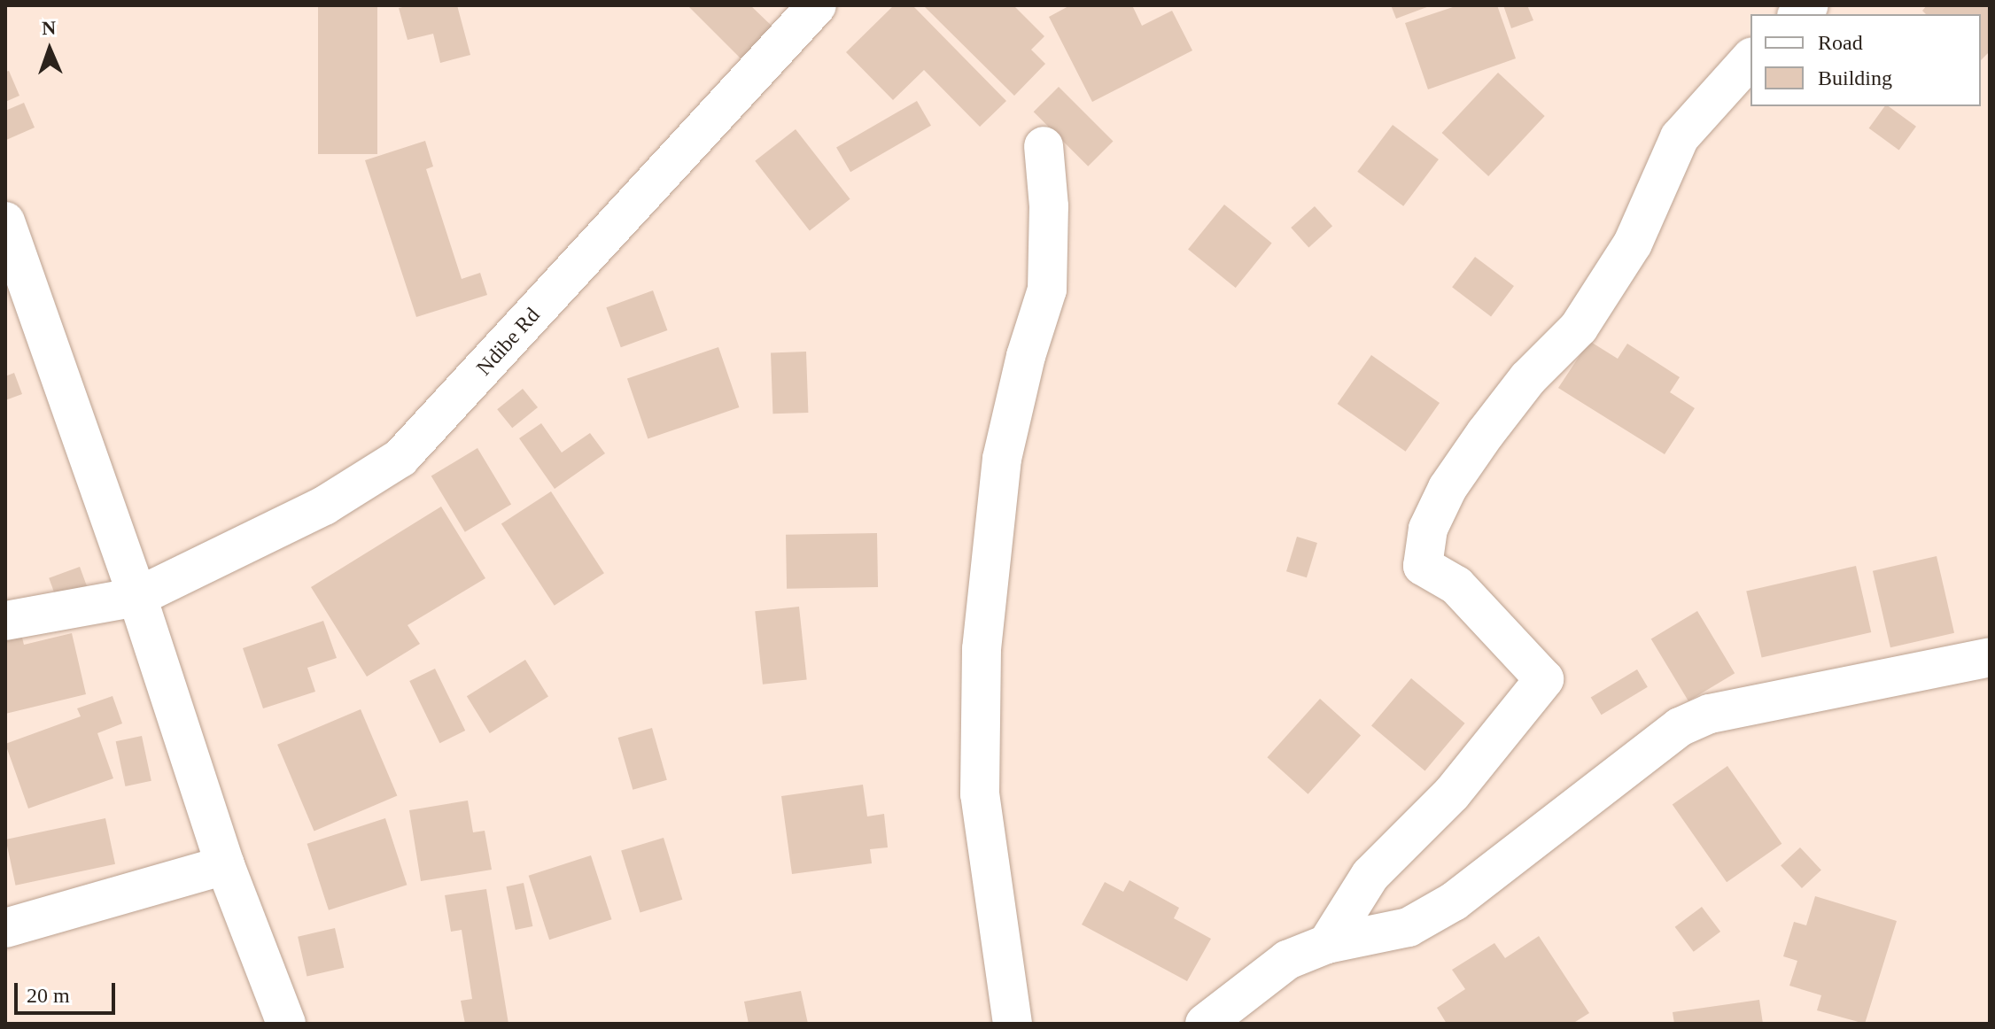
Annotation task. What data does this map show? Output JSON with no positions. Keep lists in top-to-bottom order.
{
  "streets": {
    "street": ["Ndibe Rd"]
  },
  "legend": ["Road", "Building"],
  "scale_bar": "20 m",
  "north": "top"
}
